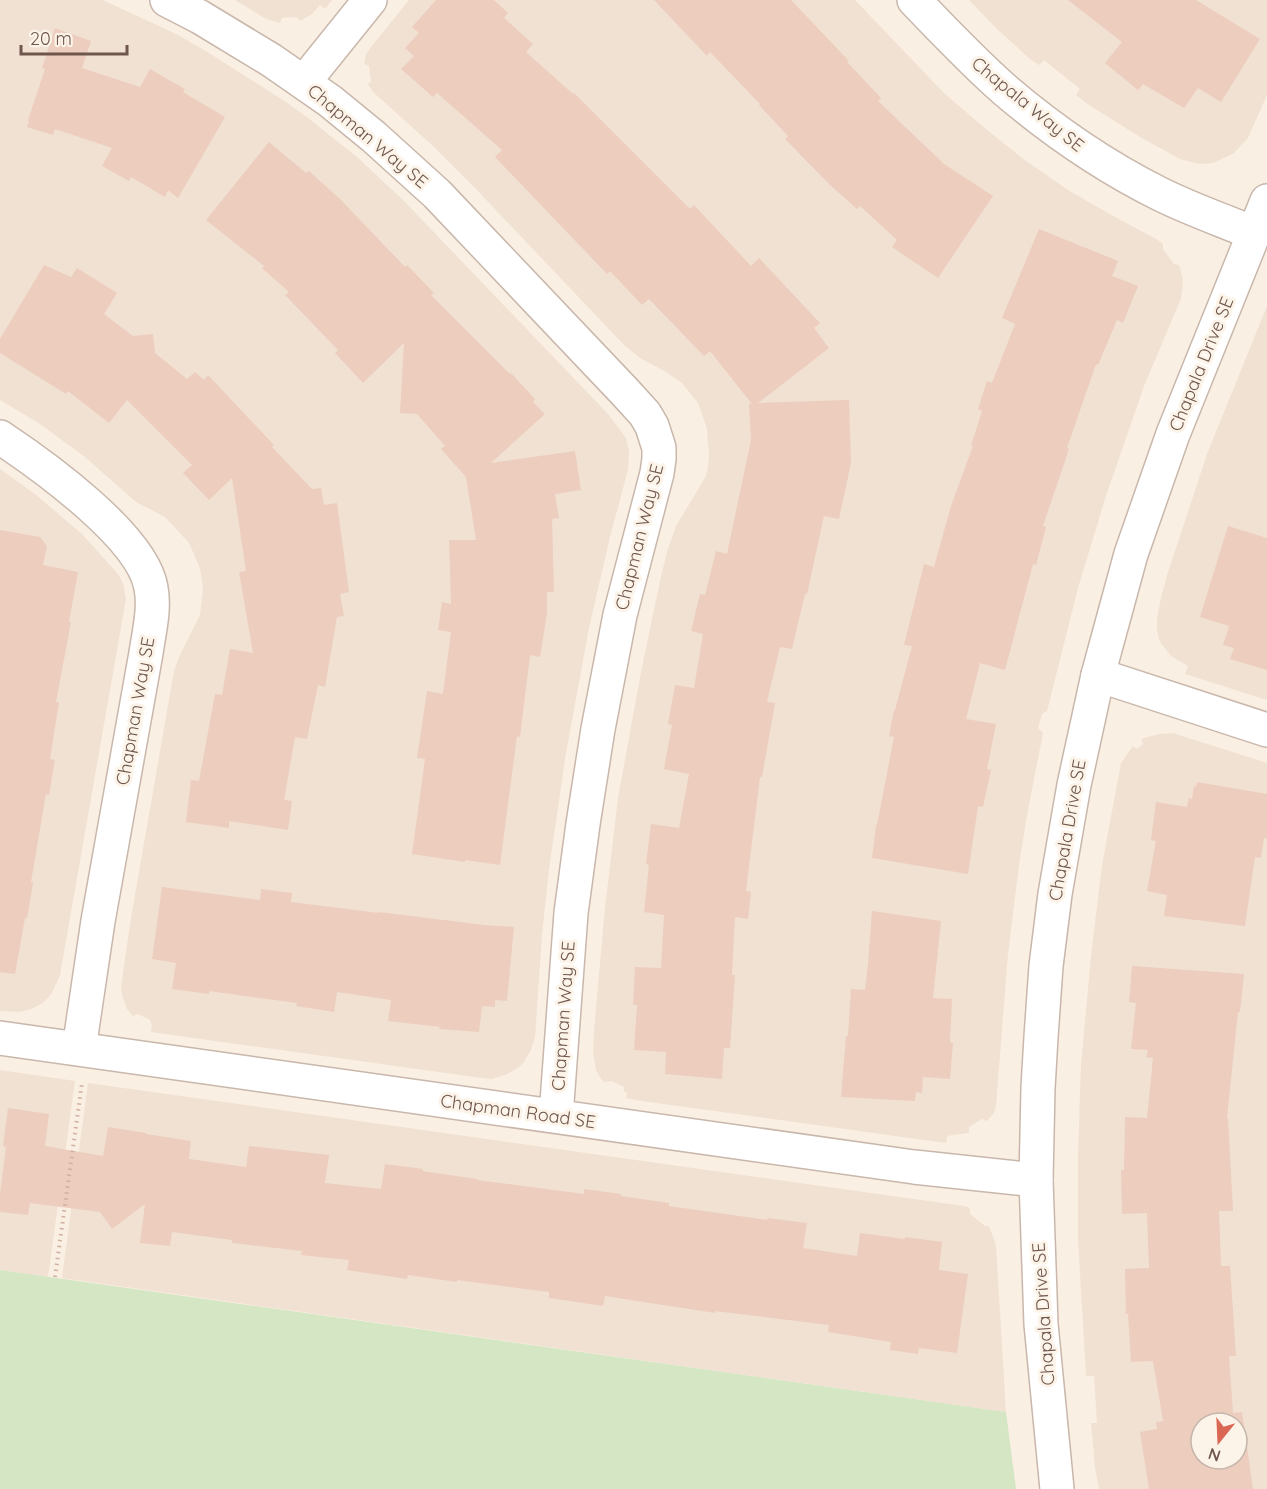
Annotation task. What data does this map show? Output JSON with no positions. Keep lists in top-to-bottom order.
{
  "streets": {
    "street": [
      "Chapala Way SE",
      "Chapman Way SE",
      "Chapala Drive SE",
      "Chapman Road SE"
    ]
  },
  "crossings": [
    ["Chapala Way SE", "Chapala Drive SE"],
    ["Chapman Way SE", "Chapman Road SE"],
    ["Chapala Drive SE", "Chapman Road SE"]
  ],
  "scale_bar": "20 m",
  "north": "bottom"
}
